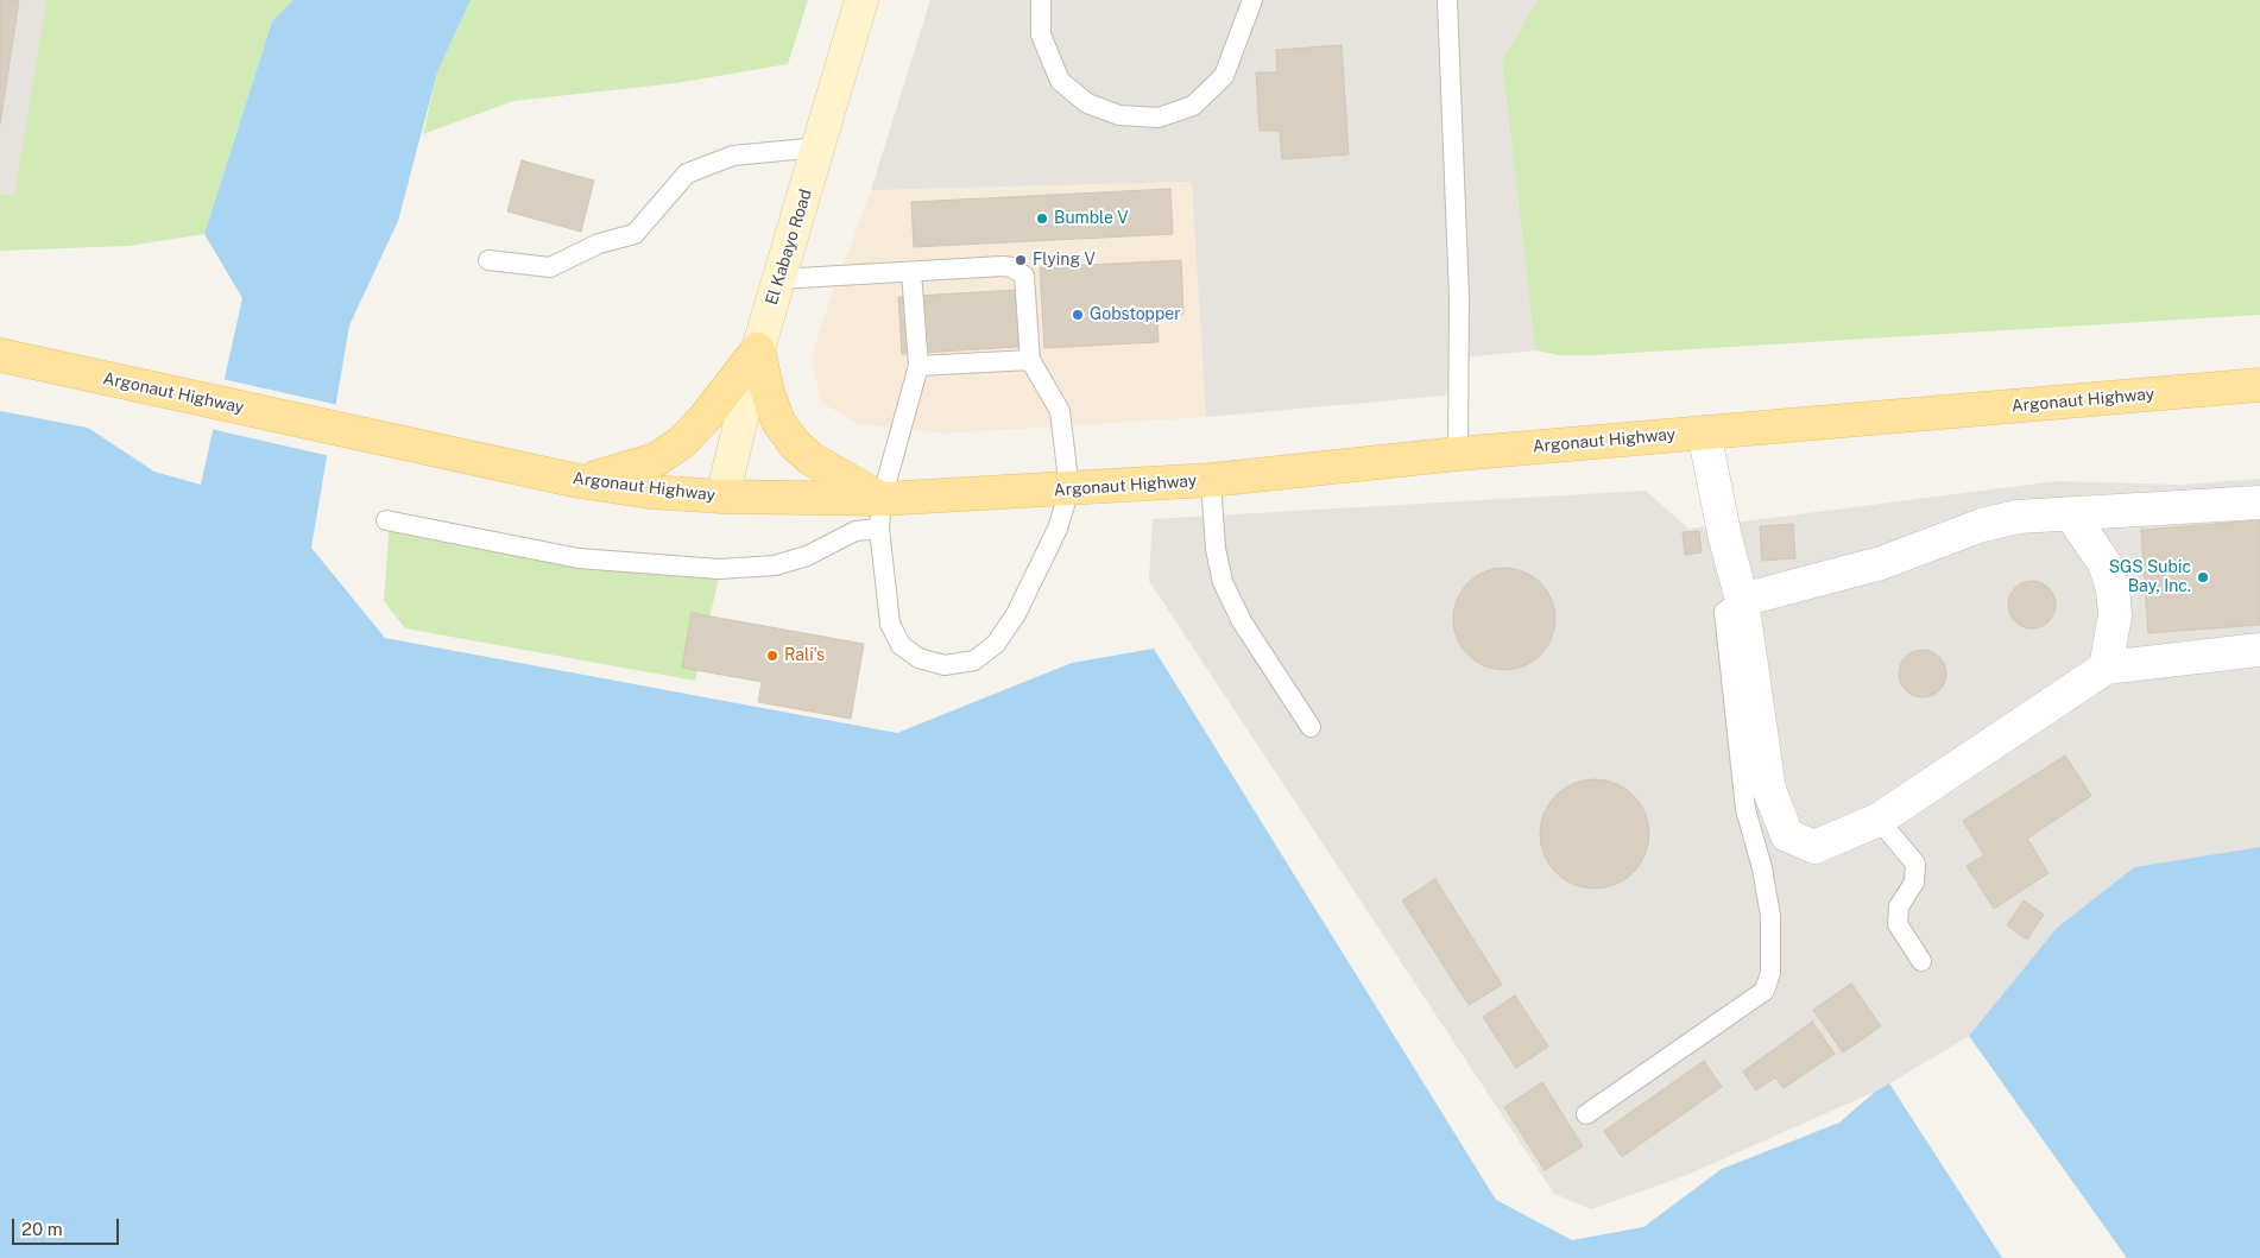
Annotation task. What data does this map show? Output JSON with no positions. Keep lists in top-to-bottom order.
{
  "streets": {
    "main road": ["Argonaut Highway"],
    "street": ["El Kabayo Road"]
  },
  "crossings": [
    ["El Kabayo Road", "Argonaut Highway"]
  ],
  "places": [
    "Bumble V",
    "Flying V",
    "Gobstopper",
    "SGS Subic Bay, Inc.",
    "Rali's"
  ],
  "scale_bar": "20 m"
}
